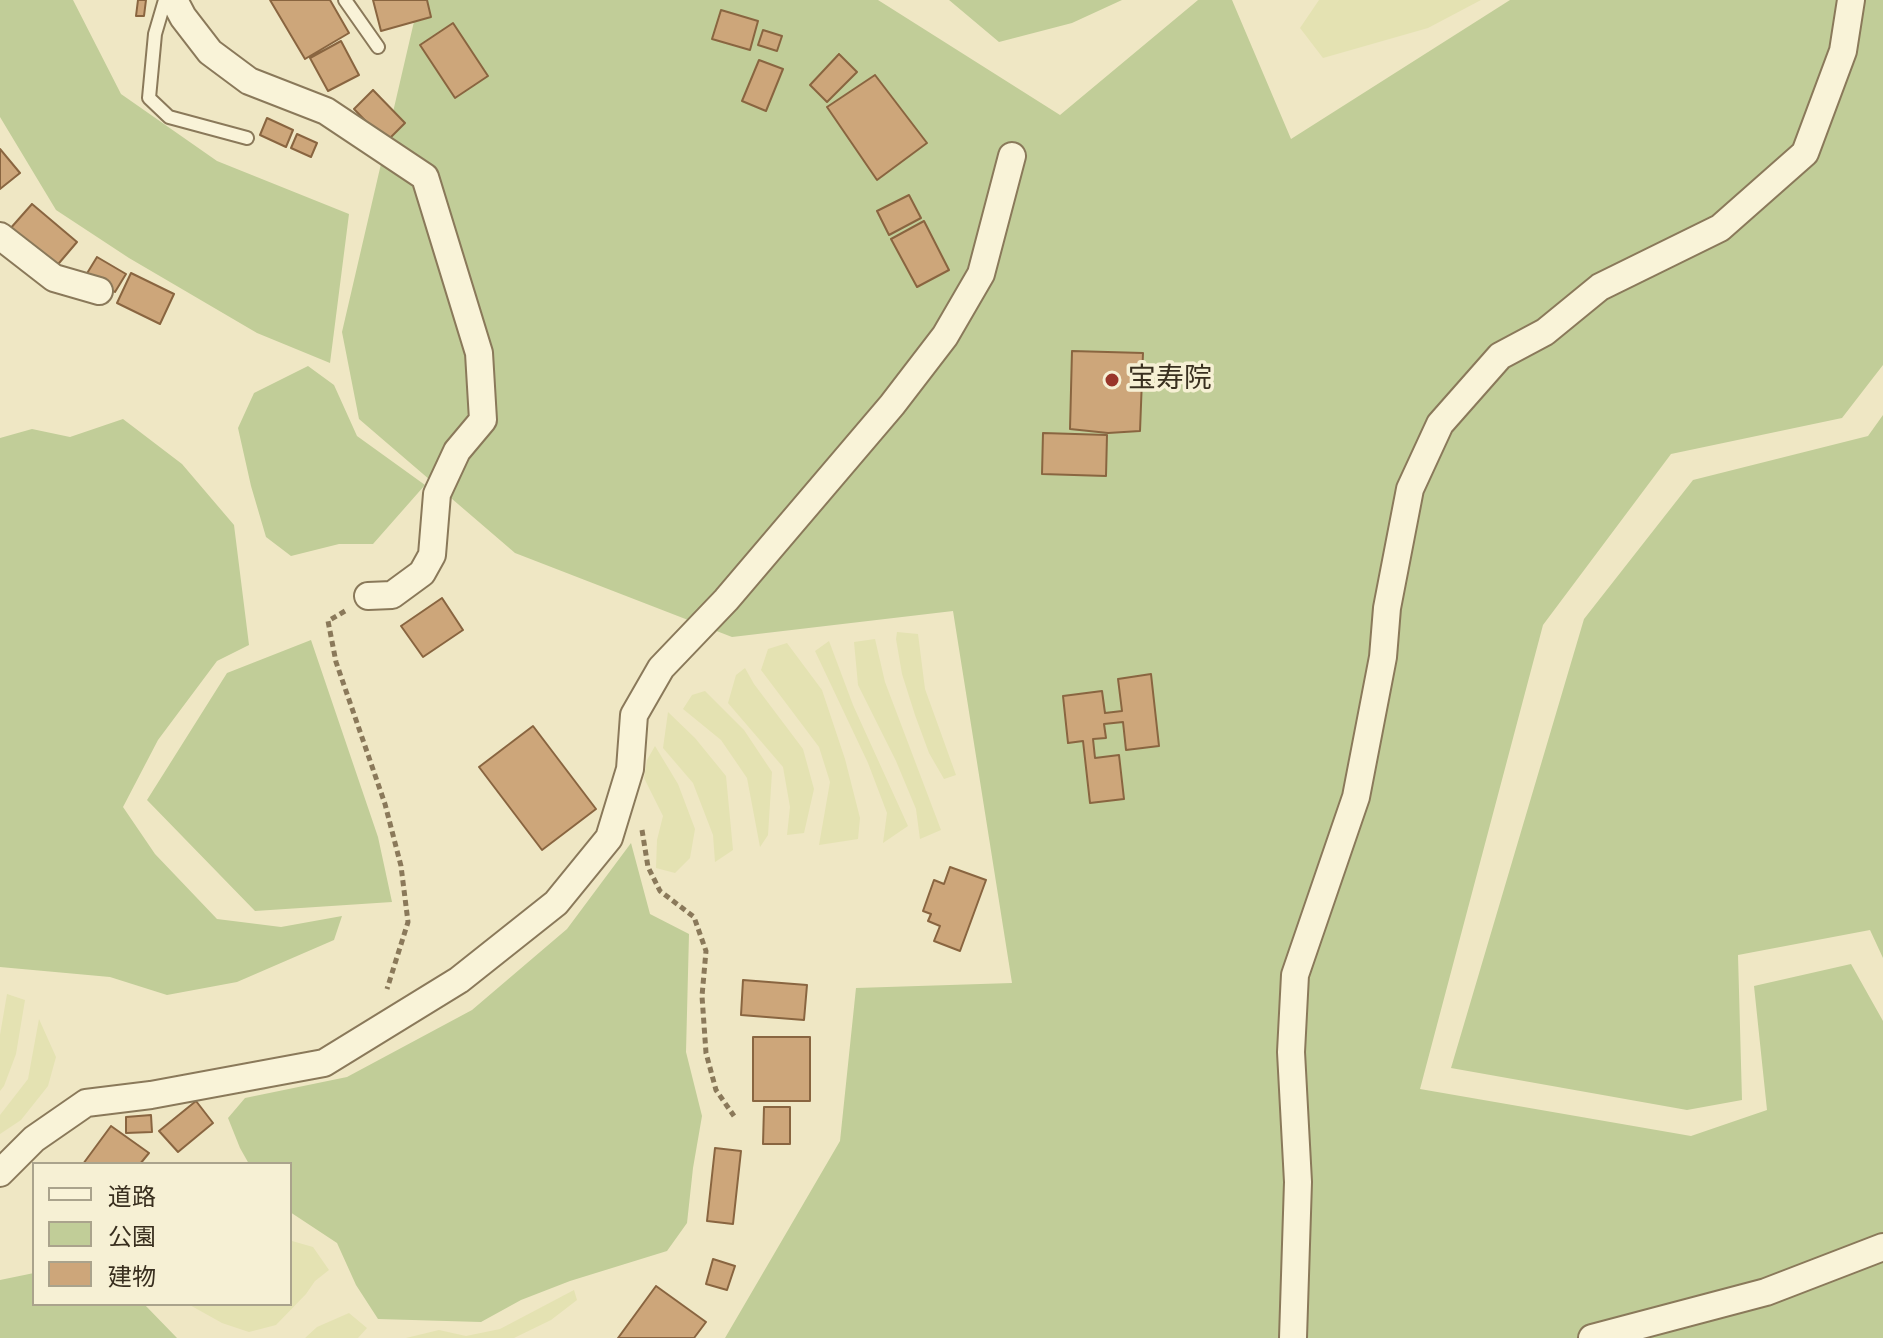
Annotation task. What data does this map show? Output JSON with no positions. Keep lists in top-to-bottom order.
{
  "places": ["宝寿院"],
  "legend": ["道路", "公園", "建物"]
}
